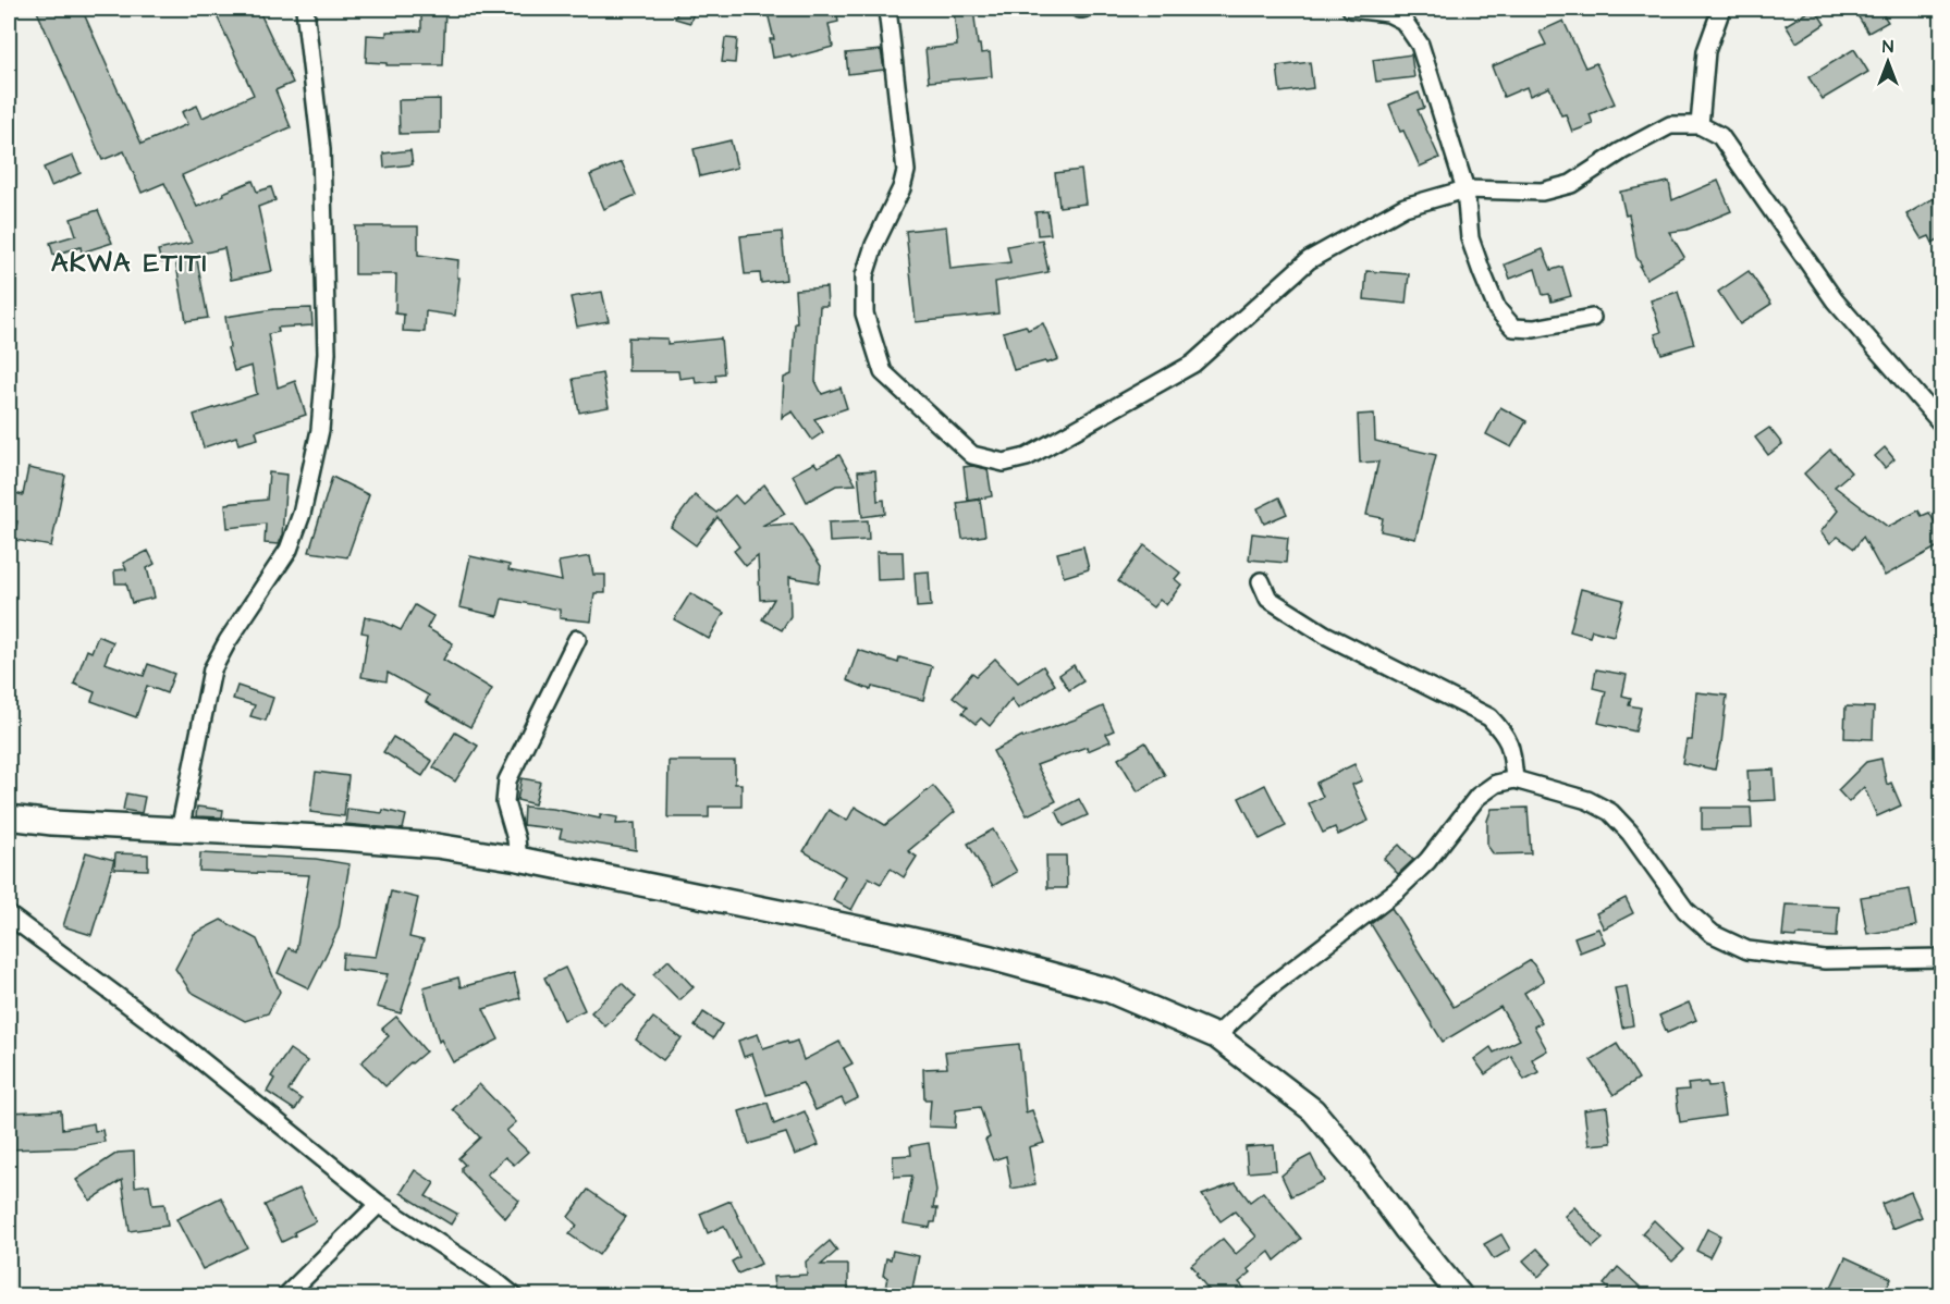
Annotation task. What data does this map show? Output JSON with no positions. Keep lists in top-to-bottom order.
{
  "districts": ["AKWA ETITI"],
  "north": "top"
}
